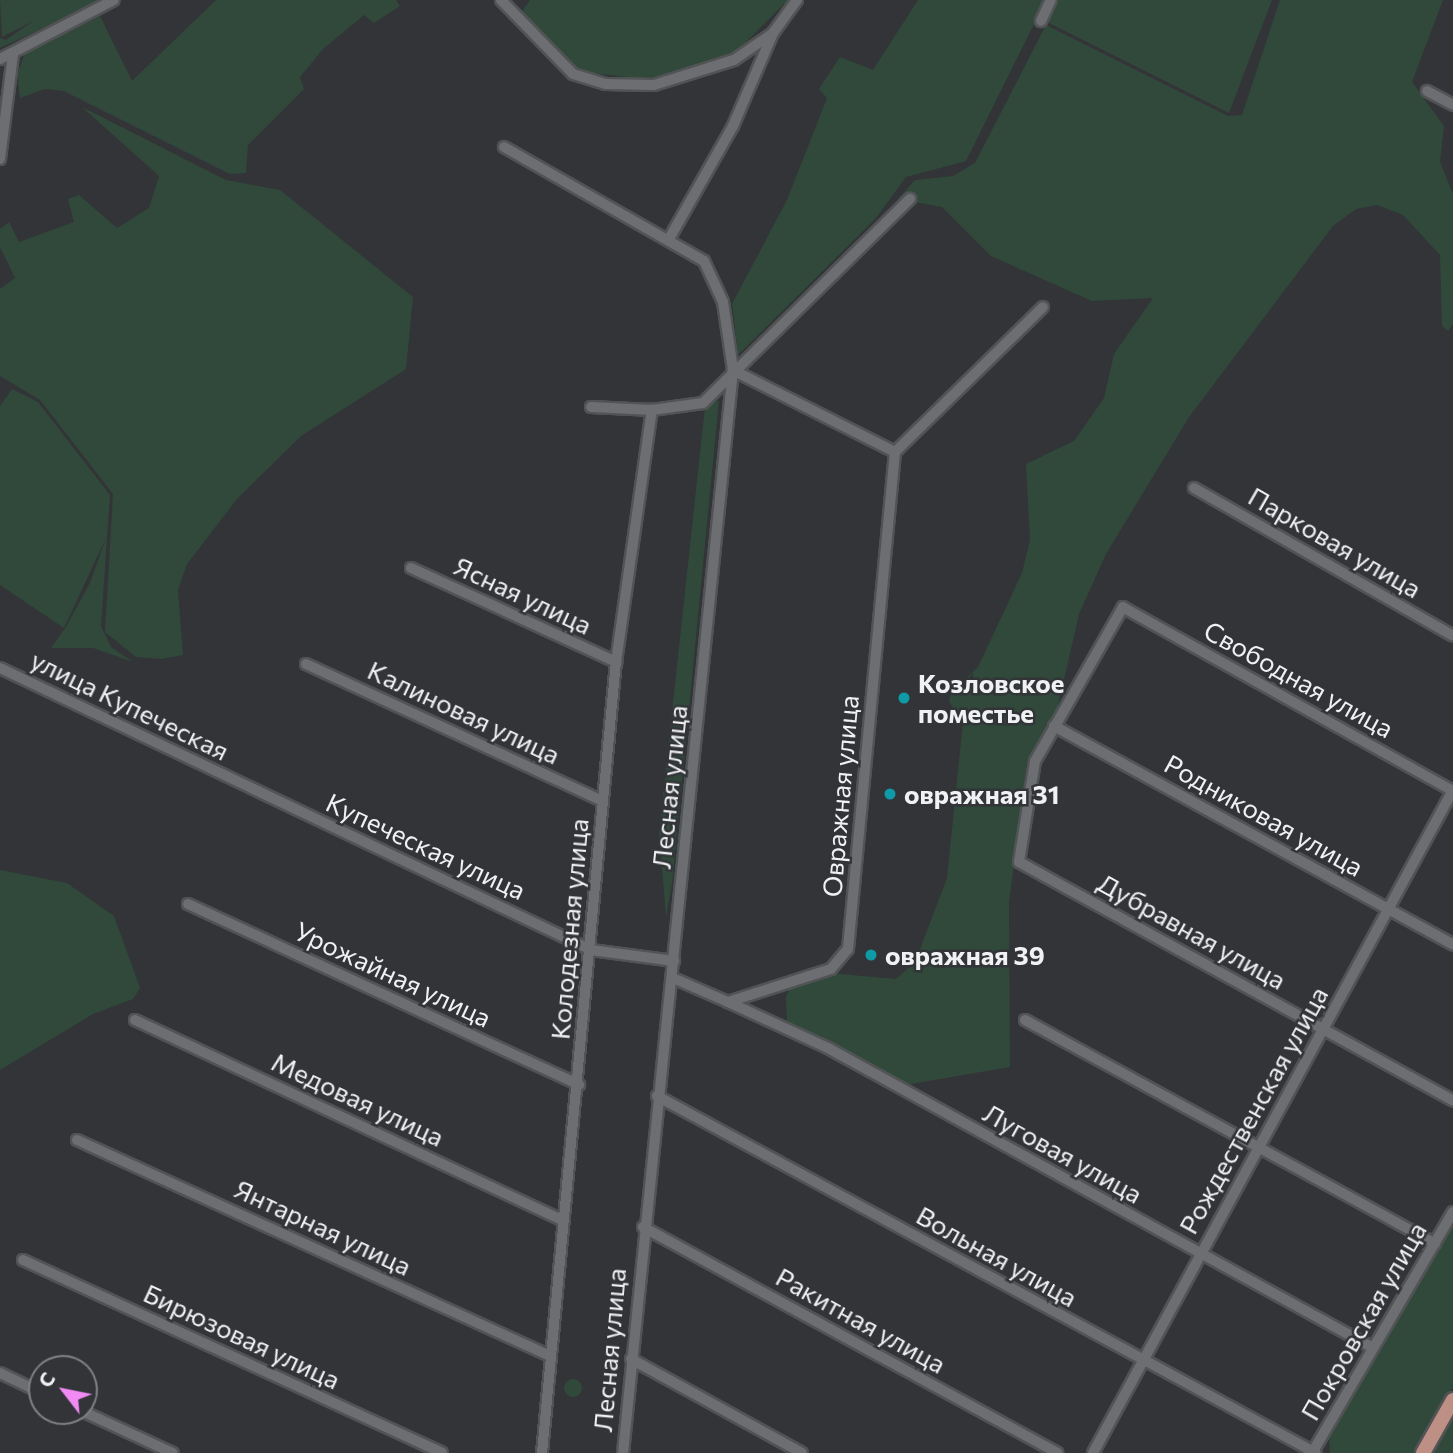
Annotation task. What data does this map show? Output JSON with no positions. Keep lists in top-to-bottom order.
{
  "streets": {
    "street": [
      "Парковая улица",
      "Ясная улица",
      "Свободная улица",
      "улица Купеческая",
      "Калиновая улица",
      "Лесная улица",
      "Овражная улица",
      "Родниковая улица",
      "Купеческая улица",
      "Колодезная улица",
      "Дубравная улица",
      "Урожайная улица",
      "Медовая улица",
      "Рождественская улица",
      "Луговая улица",
      "Янтарная улица",
      "Вольная улица",
      "Ракитная улица",
      "Покровская улица",
      "Бирюзовая улица"
    ]
  },
  "crossings": [
    ["Ясная улица", "Колодезная улица"],
    ["Свободная улица", "Родниковая улица"],
    ["Свободная улица", "Дубравная улица"],
    ["Свободная улица", "Рождественская улица"],
    ["улица Купеческая", "Купеческая улица"],
    ["Калиновая улица", "Колодезная улица"],
    ["Лесная улица", "Купеческая улица"],
    ["Лесная улица", "Вольная улица"],
    ["Лесная улица", "Ракитная улица"],
    ["Овражная улица", "Луговая улица"],
    ["Родниковая улица", "Дубравная улица"],
    ["Родниковая улица", "Рождественская улица"],
    ["Купеческая улица", "Колодезная улица"],
    ["Колодезная улица", "Урожайная улица"],
    ["Колодезная улица", "Медовая улица"],
    ["Колодезная улица", "Янтарная улица"],
    ["Дубравная улица", "Рождественская улица"],
    ["Рождественская улица", "Луговая улица"],
    ["Рождественская улица", "Вольная улица"],
    ["Луговая улица", "Покровская улица"],
    ["Вольная улица", "Покровская улица"]
  ],
  "places": ["Козловское поместье", "овражная 31", "овражная 39"],
  "north": "top left"
}
